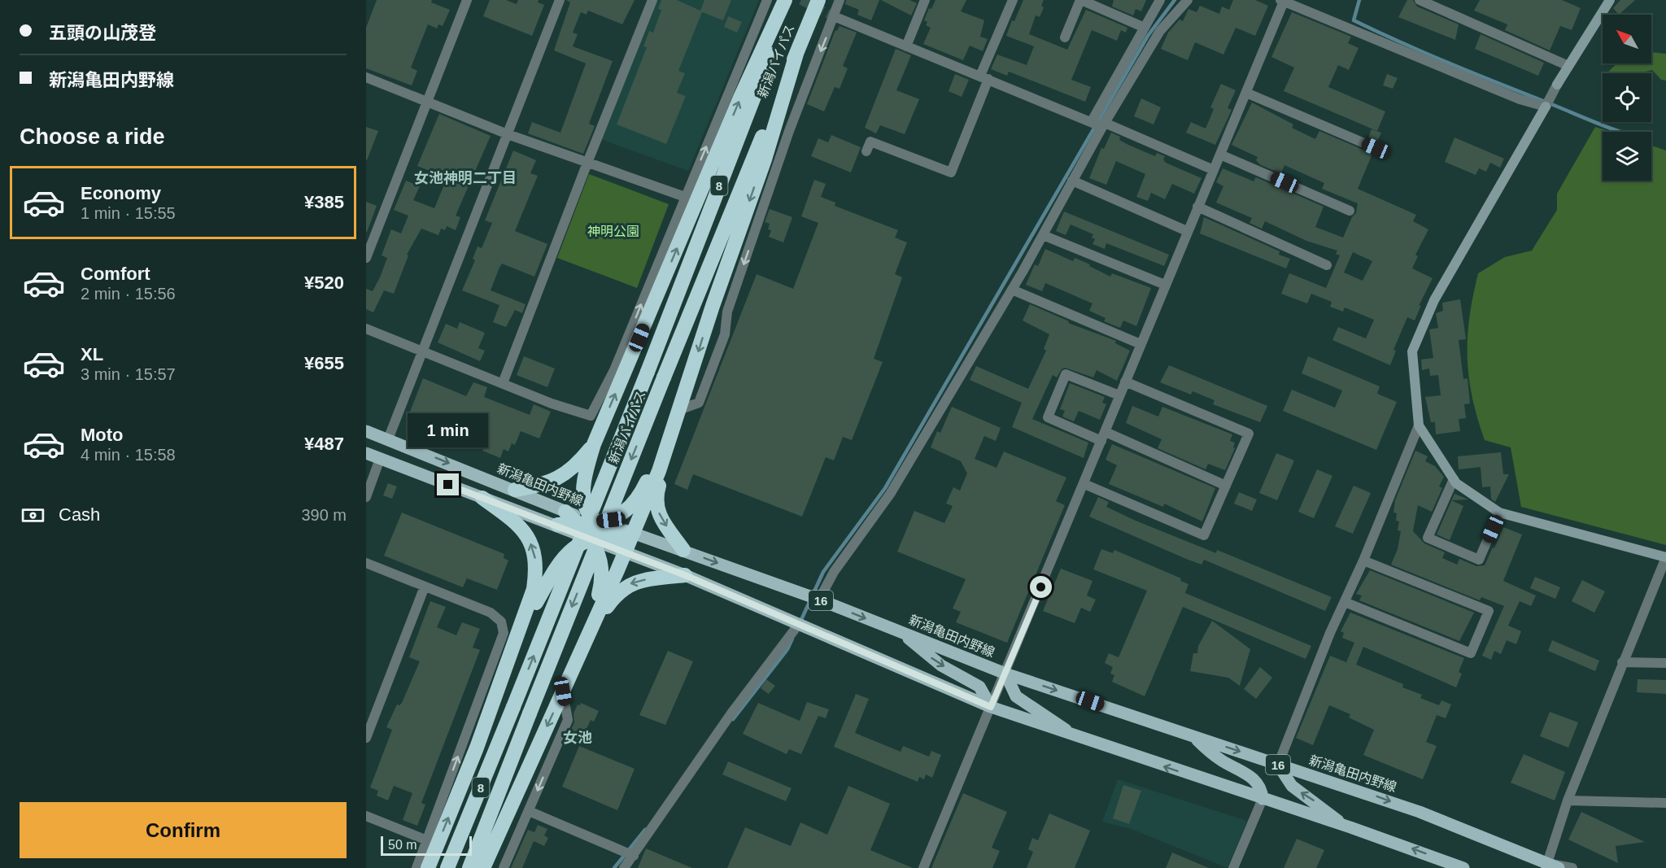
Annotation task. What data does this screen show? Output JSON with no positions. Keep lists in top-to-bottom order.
{
  "streets": {
    "highway": ["新潟バイパス", "8"],
    "main road": ["新潟亀田内野線", "16"]
  },
  "districts": ["女池神明二丁目", "女池"],
  "parks": ["神明公園"],
  "scale_bar": "50 m",
  "north": "top left",
  "page": {
    "banner": ["五頭の山茂登", "新潟亀田内野線"],
    "heading": "Choose a ride",
    "list": [
      {
        "name": "Economy",
        "note": "1 min · 15:55",
        "value": "¥385"
      },
      {
        "name": "Comfort",
        "note": "2 min · 15:56",
        "value": "¥520"
      },
      {
        "name": "XL",
        "note": "3 min · 15:57",
        "value": "¥655"
      },
      {
        "name": "Moto",
        "note": "4 min · 15:58",
        "value": "¥487"
      }
    ],
    "bubble": "1 min",
    "pay": ["Cash", "390 m"],
    "buttons": "Confirm",
    "scale": "50 m"
  }
}
